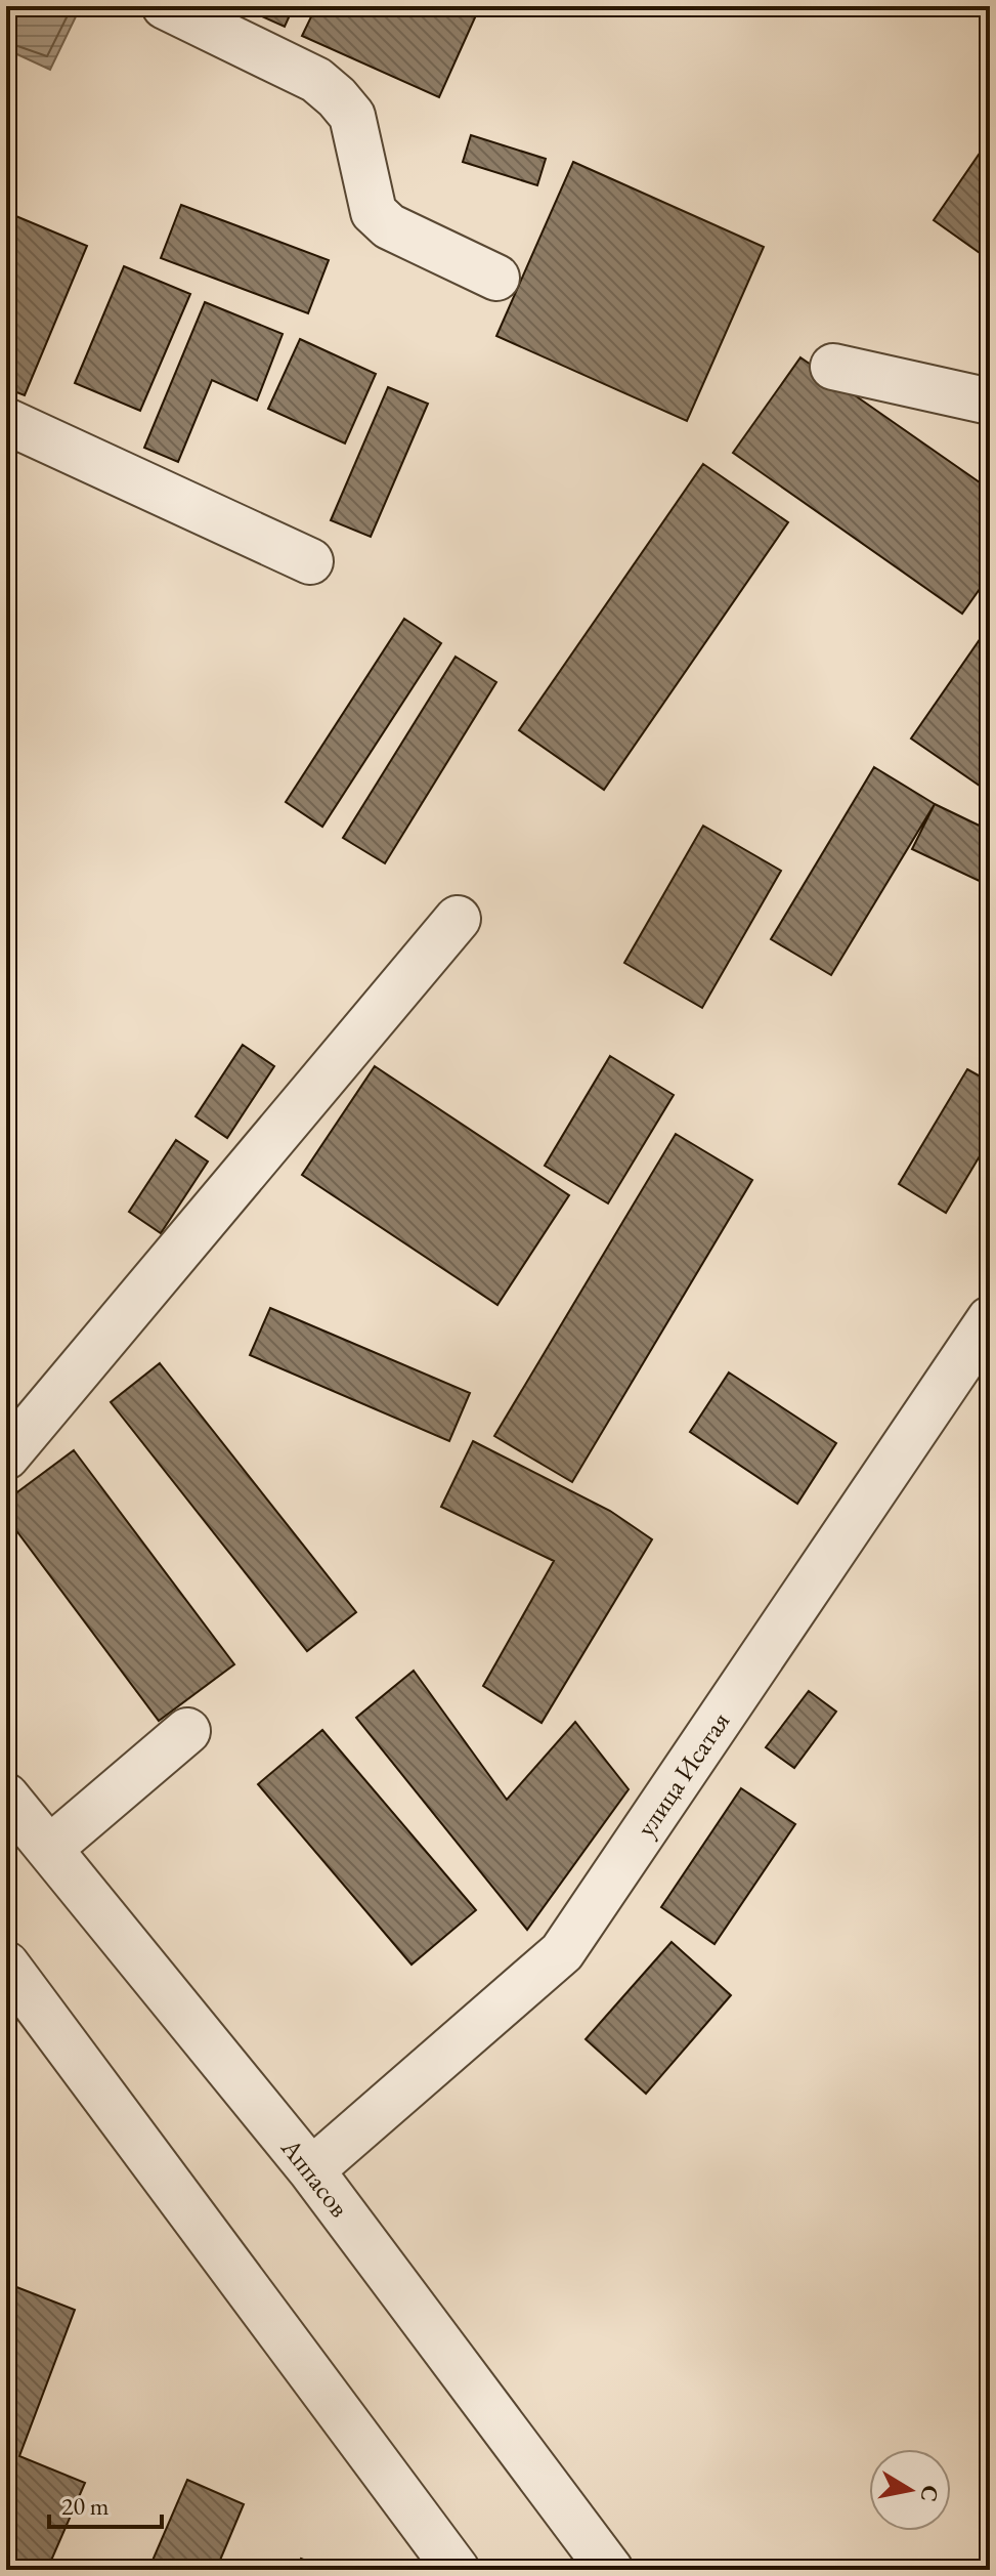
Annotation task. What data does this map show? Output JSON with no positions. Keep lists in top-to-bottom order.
{
  "streets": {
    "street": ["улица Исатая", "Аппасов"]
  },
  "crossings": [
    ["улица Исатая", "Аппасов"]
  ],
  "scale_bar": "20 m",
  "north": "right"
}
